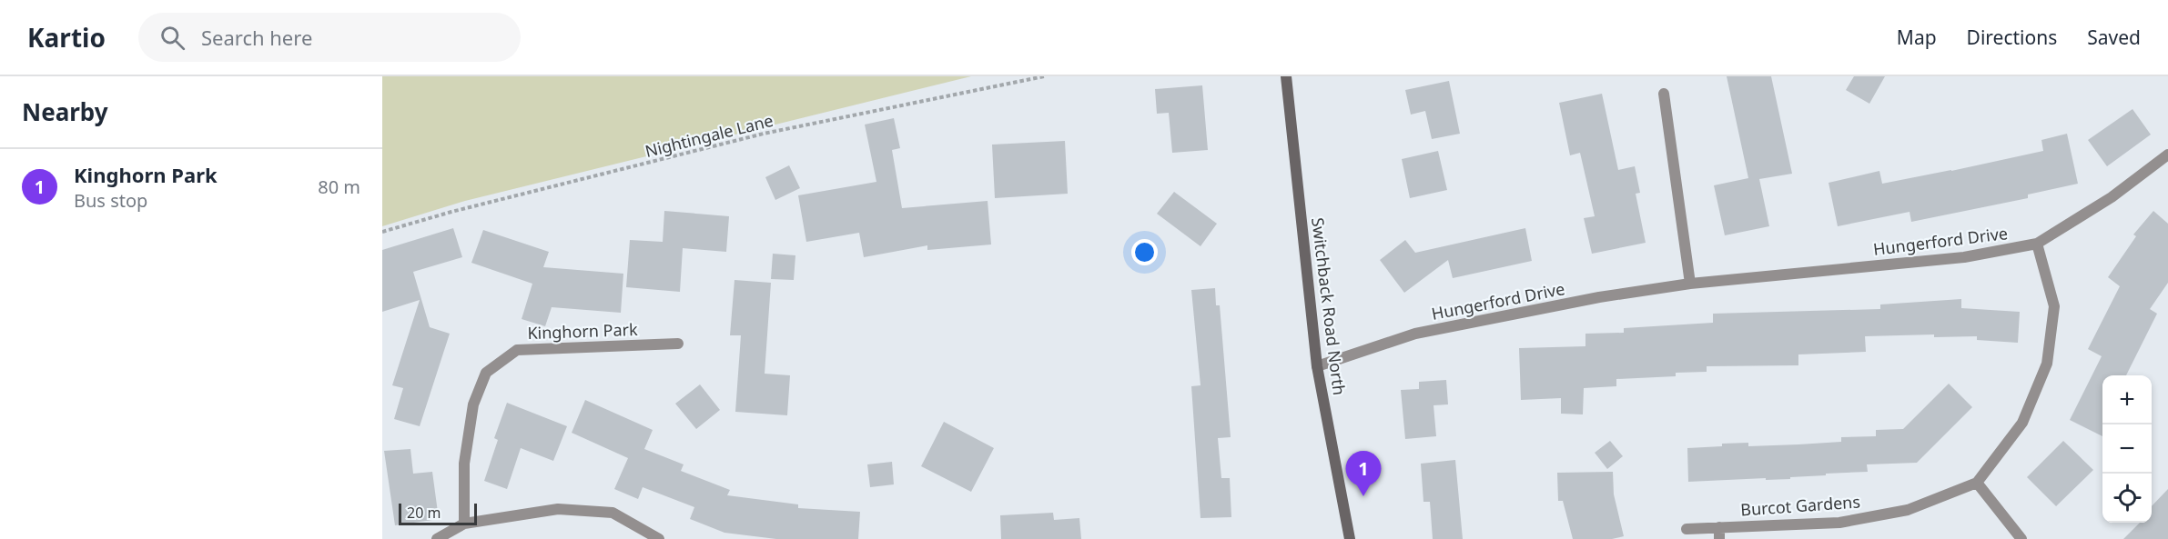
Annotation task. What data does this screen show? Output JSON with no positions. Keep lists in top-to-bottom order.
{
  "streets": {
    "main road": ["Switchback Road North"],
    "street": ["Hungerford Drive", "Kinghorn Park", "Burcot Gardens"],
    "path": ["Nightingale Lane"]
  },
  "crossings": [
    ["Hungerford Drive", "Switchback Road North"]
  ],
  "scale_bar": "20 m",
  "page": {
    "header": "Kartio",
    "search": "Search here",
    "nav": ["Map", "Directions", "Saved"],
    "heading": "Nearby",
    "list": [
      {
        "mark": "1",
        "name": "Kinghorn Park",
        "note": "Bus stop",
        "value": "80 m"
      }
    ],
    "map_buttons": ["+", "−"],
    "pins": "1",
    "scale": "20 m"
  }
}
